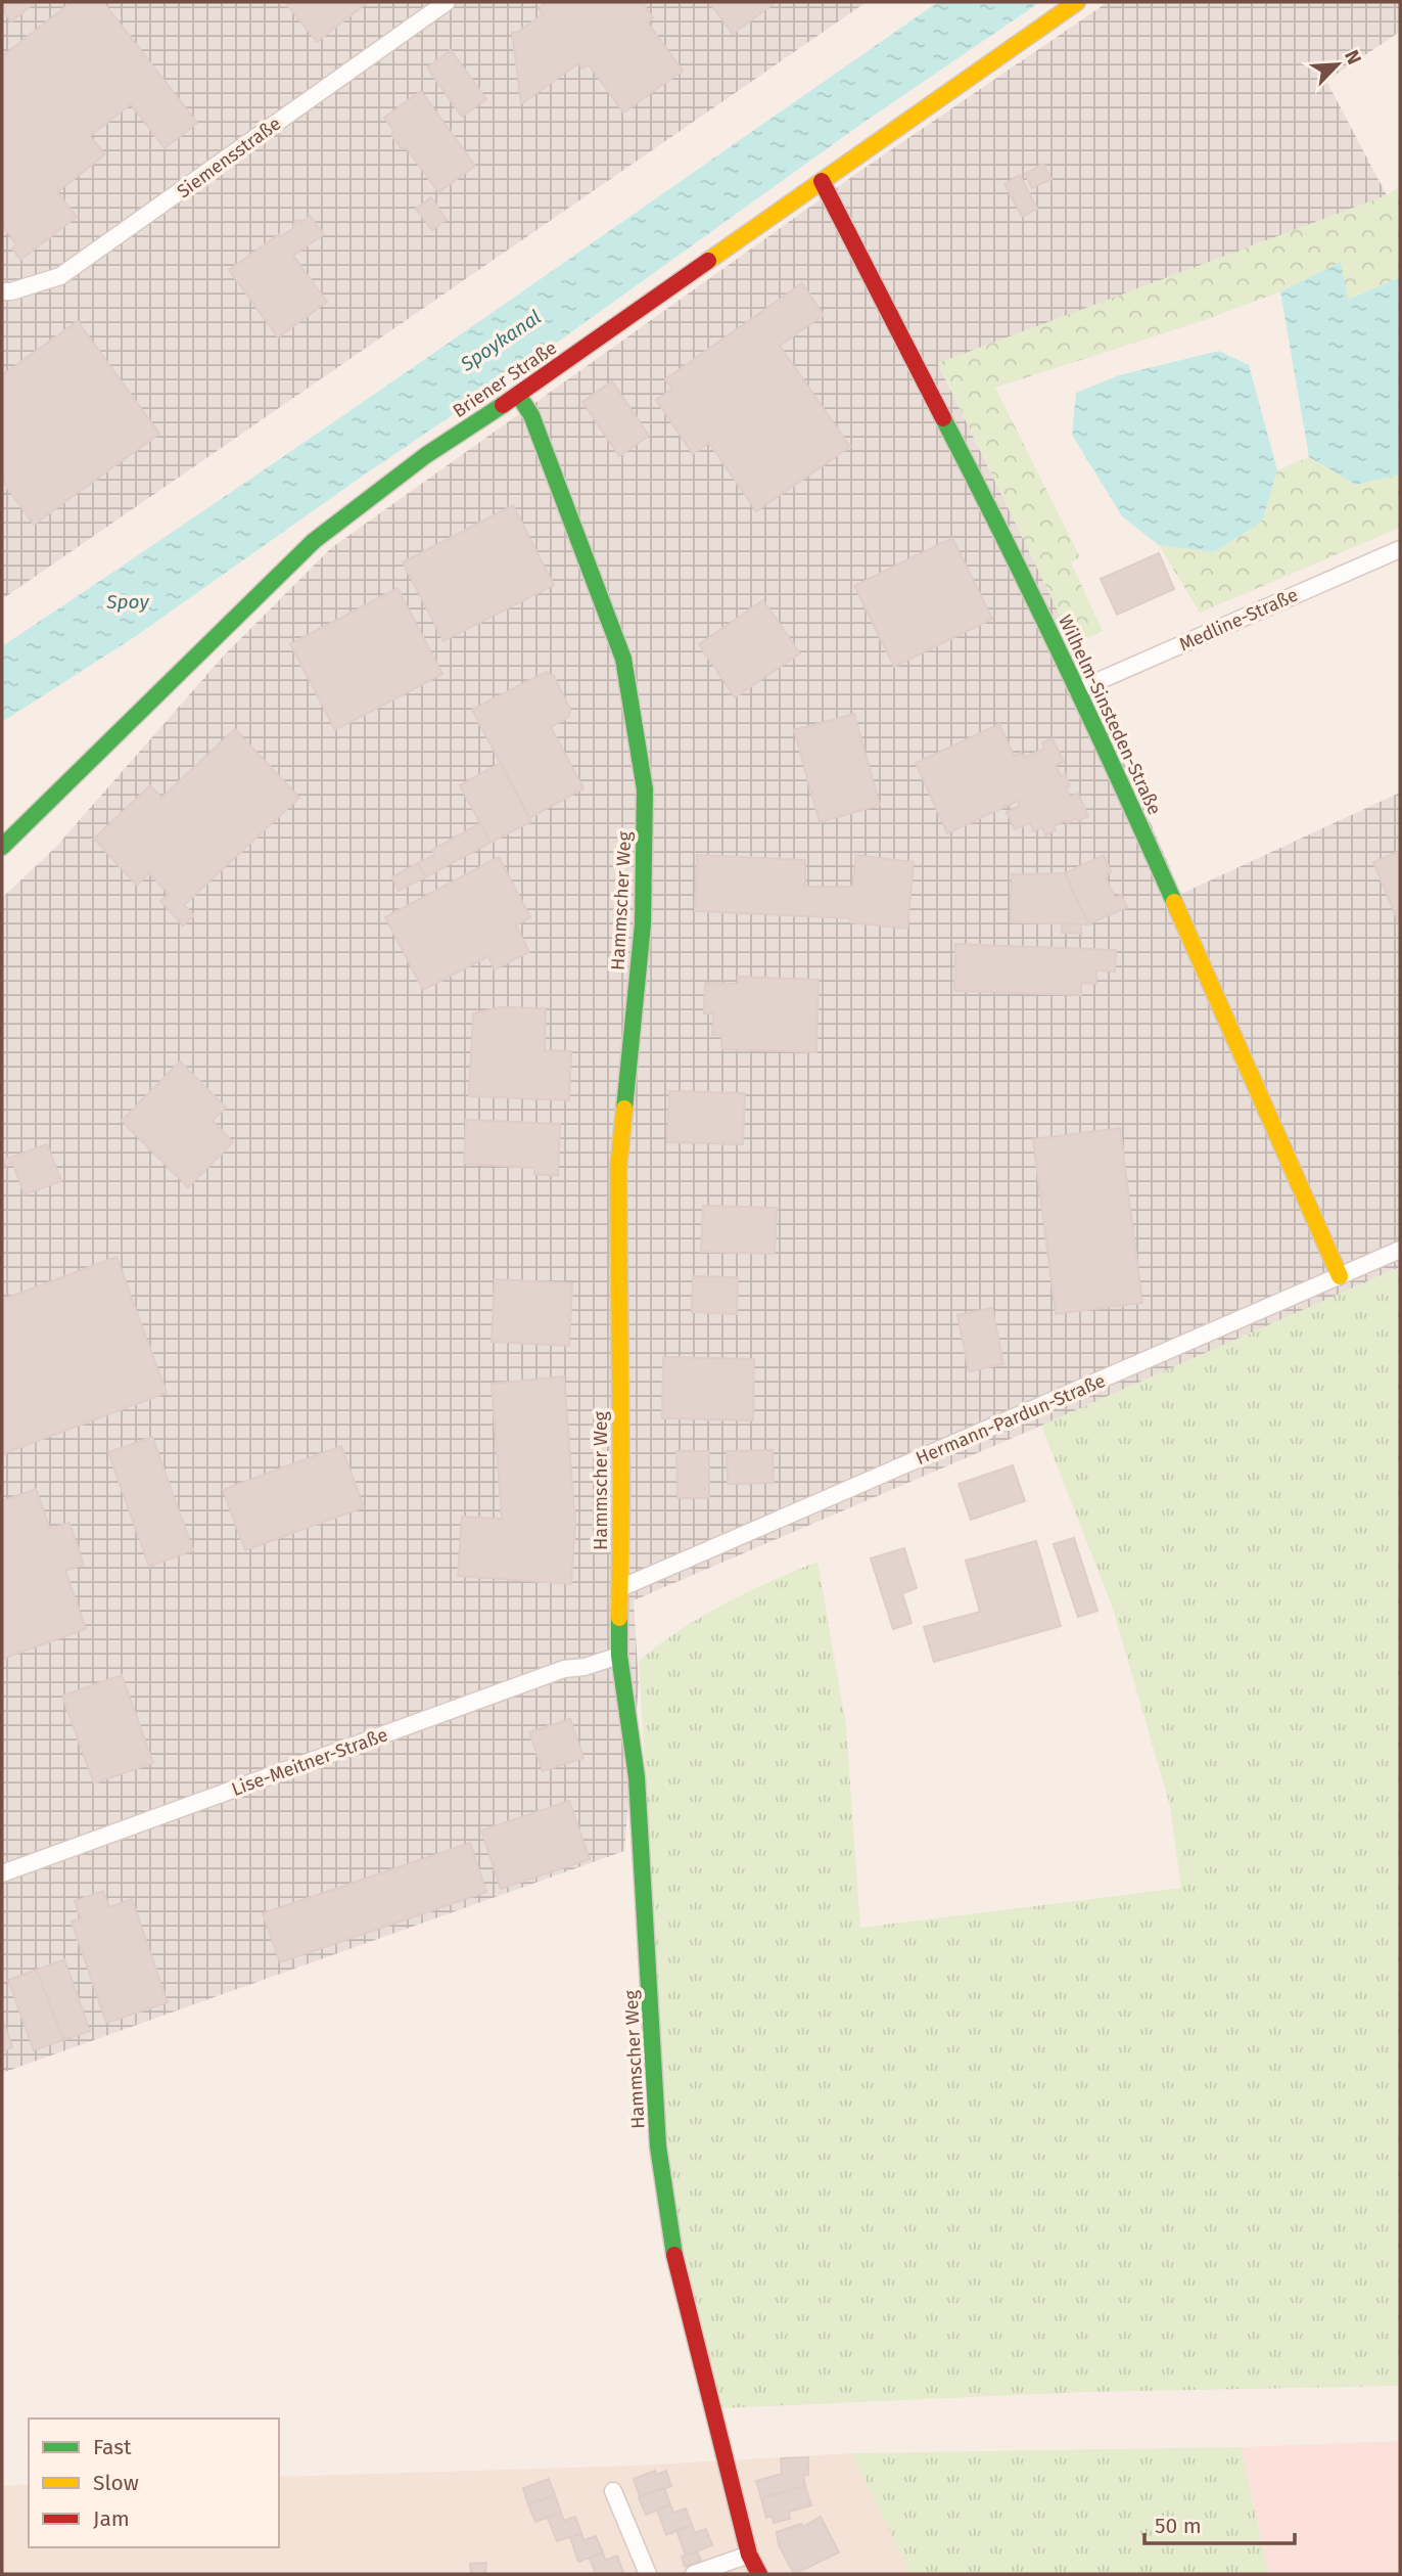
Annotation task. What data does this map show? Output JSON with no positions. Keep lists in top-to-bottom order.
{
  "streets": {
    "street": [
      "Siemensstraße",
      "Briener Straße",
      "Medline-Straße",
      "Wilhelm-Sinsteden-Straße",
      "Hammscher Weg",
      "Hermann-Pardun-Straße",
      "Lise-Meitner-Straße"
    ]
  },
  "crossings": [
    ["Briener Straße", "Wilhelm-Sinsteden-Straße"],
    ["Briener Straße", "Hammscher Weg"],
    ["Medline-Straße", "Wilhelm-Sinsteden-Straße"],
    ["Wilhelm-Sinsteden-Straße", "Hermann-Pardun-Straße"],
    ["Hammscher Weg", "Hermann-Pardun-Straße"],
    ["Hammscher Weg", "Lise-Meitner-Straße"]
  ],
  "water": ["Spoykanal", "Spoy"],
  "legend": ["Fast", "Slow", "Jam"],
  "scale_bar": "50 m",
  "north": "top right"
}
